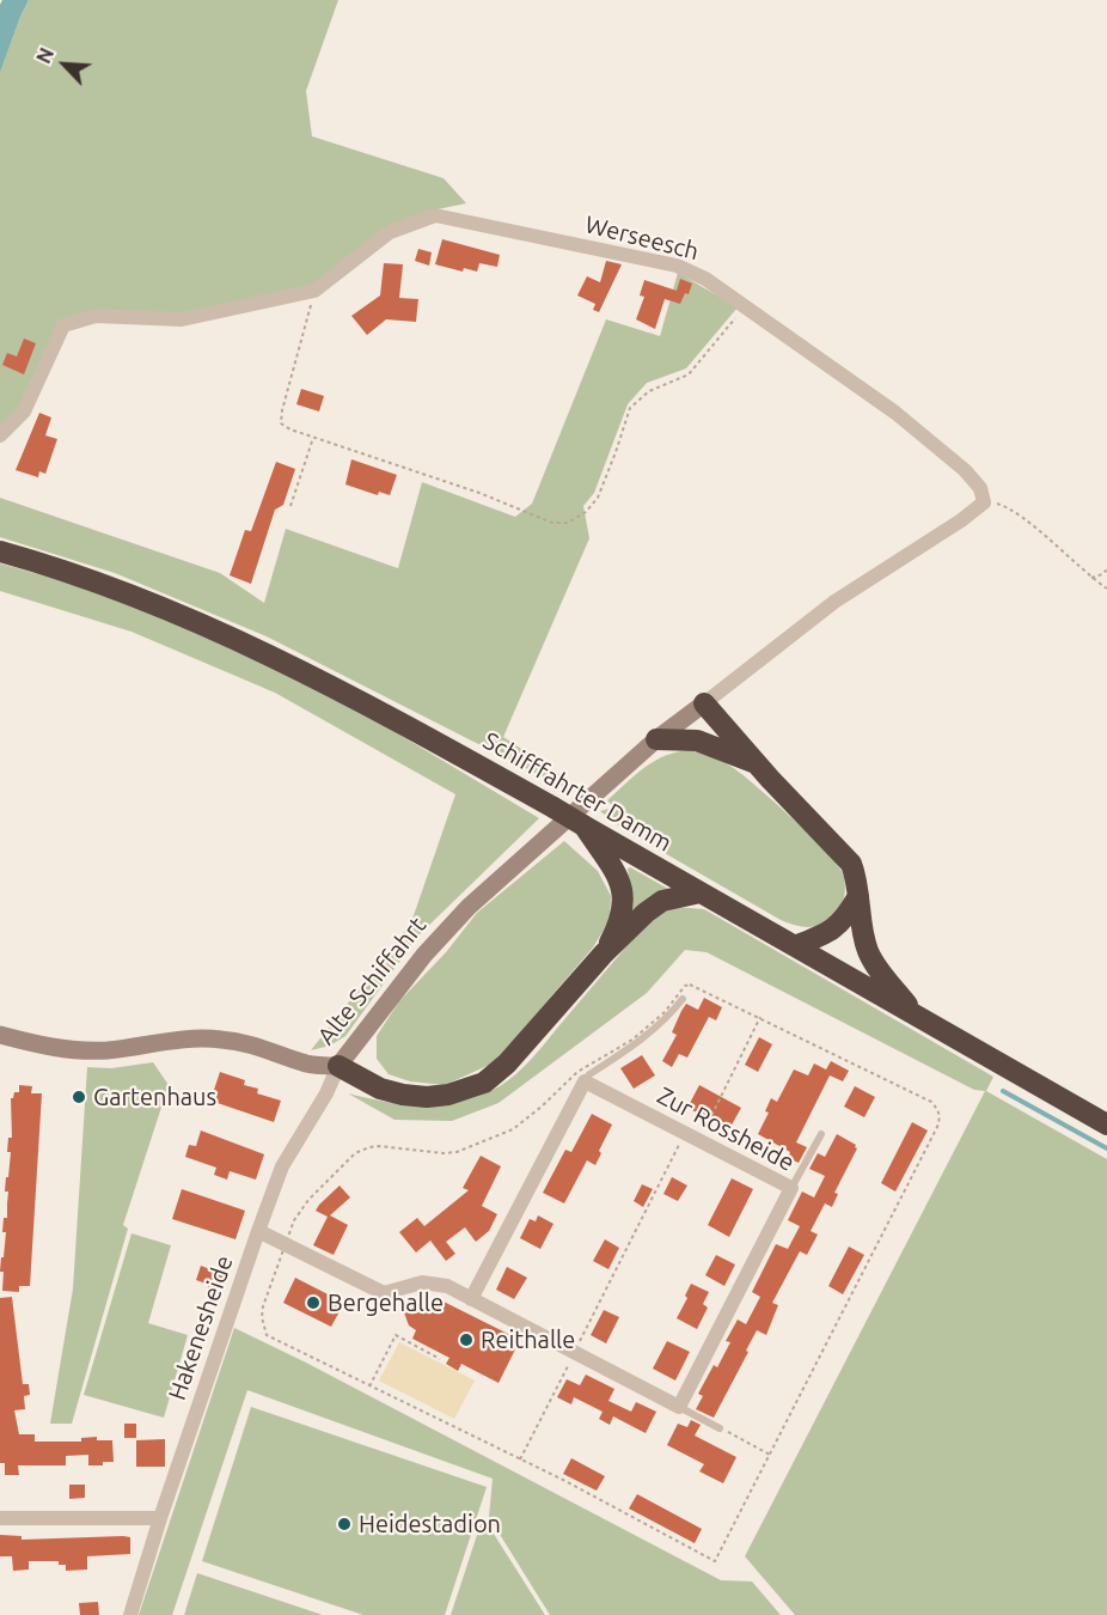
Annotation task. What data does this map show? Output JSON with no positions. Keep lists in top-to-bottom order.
{
  "streets": {
    "highway": ["Schifffahrter Damm"],
    "street": [
      "Werseesch",
      "Alte Schiffahrt",
      "Zur Rossheide",
      "Hakenesheide"
    ]
  },
  "crossings": [
    ["Alte Schiffahrt", "Hakenesheide"]
  ],
  "places": [
    "Gartenhaus",
    "Bergehalle",
    "Reithalle",
    "Heidestadion"
  ],
  "north": "top left"
}
